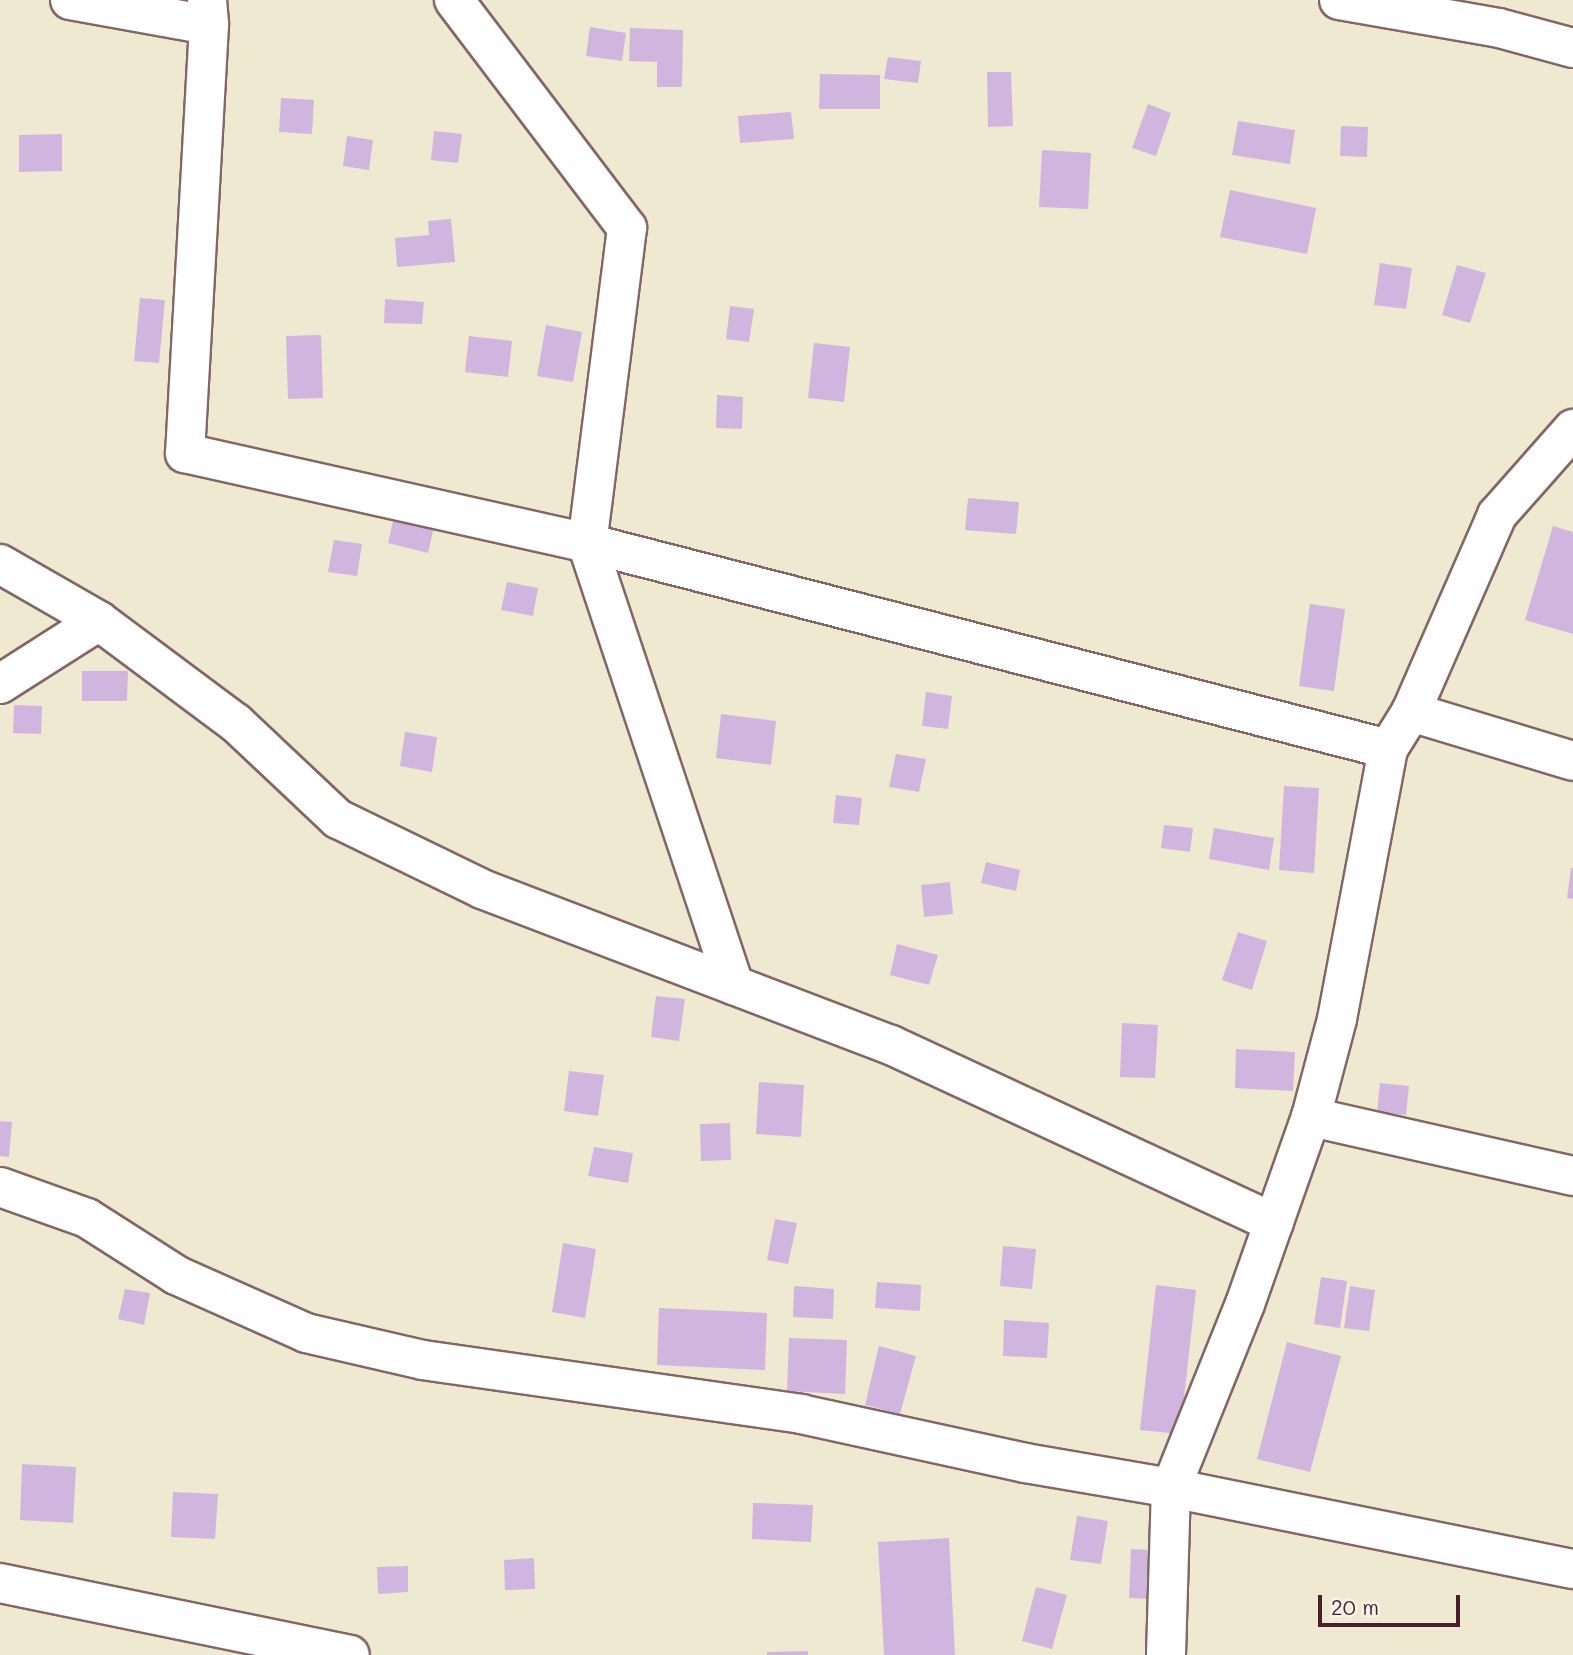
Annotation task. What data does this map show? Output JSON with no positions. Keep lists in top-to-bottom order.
{
  "scale_bar": "20 m"
}
